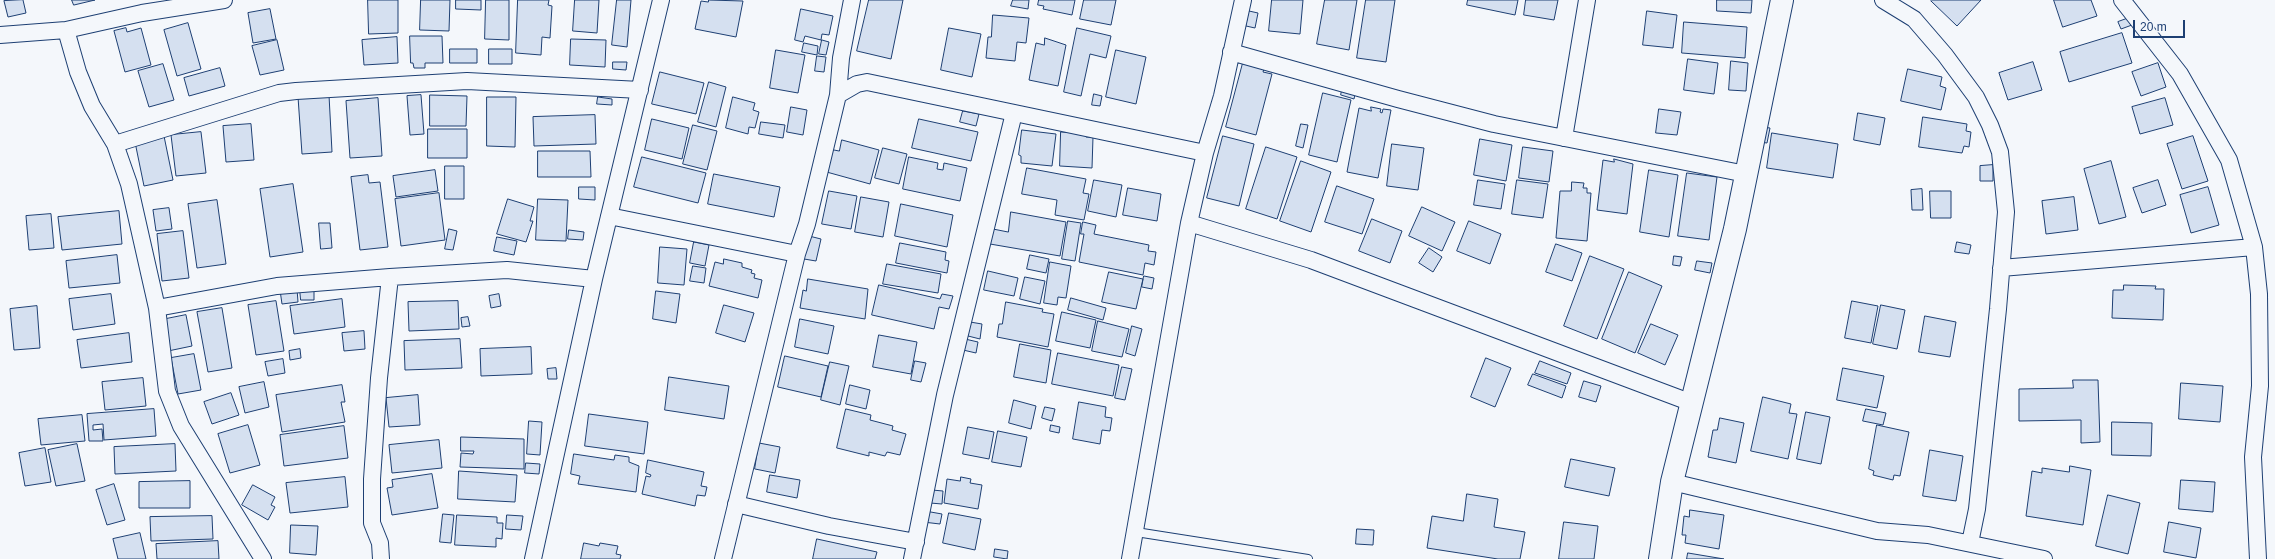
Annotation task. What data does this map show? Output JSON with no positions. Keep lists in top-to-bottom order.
{
  "scale_bar": "20 m"
}
